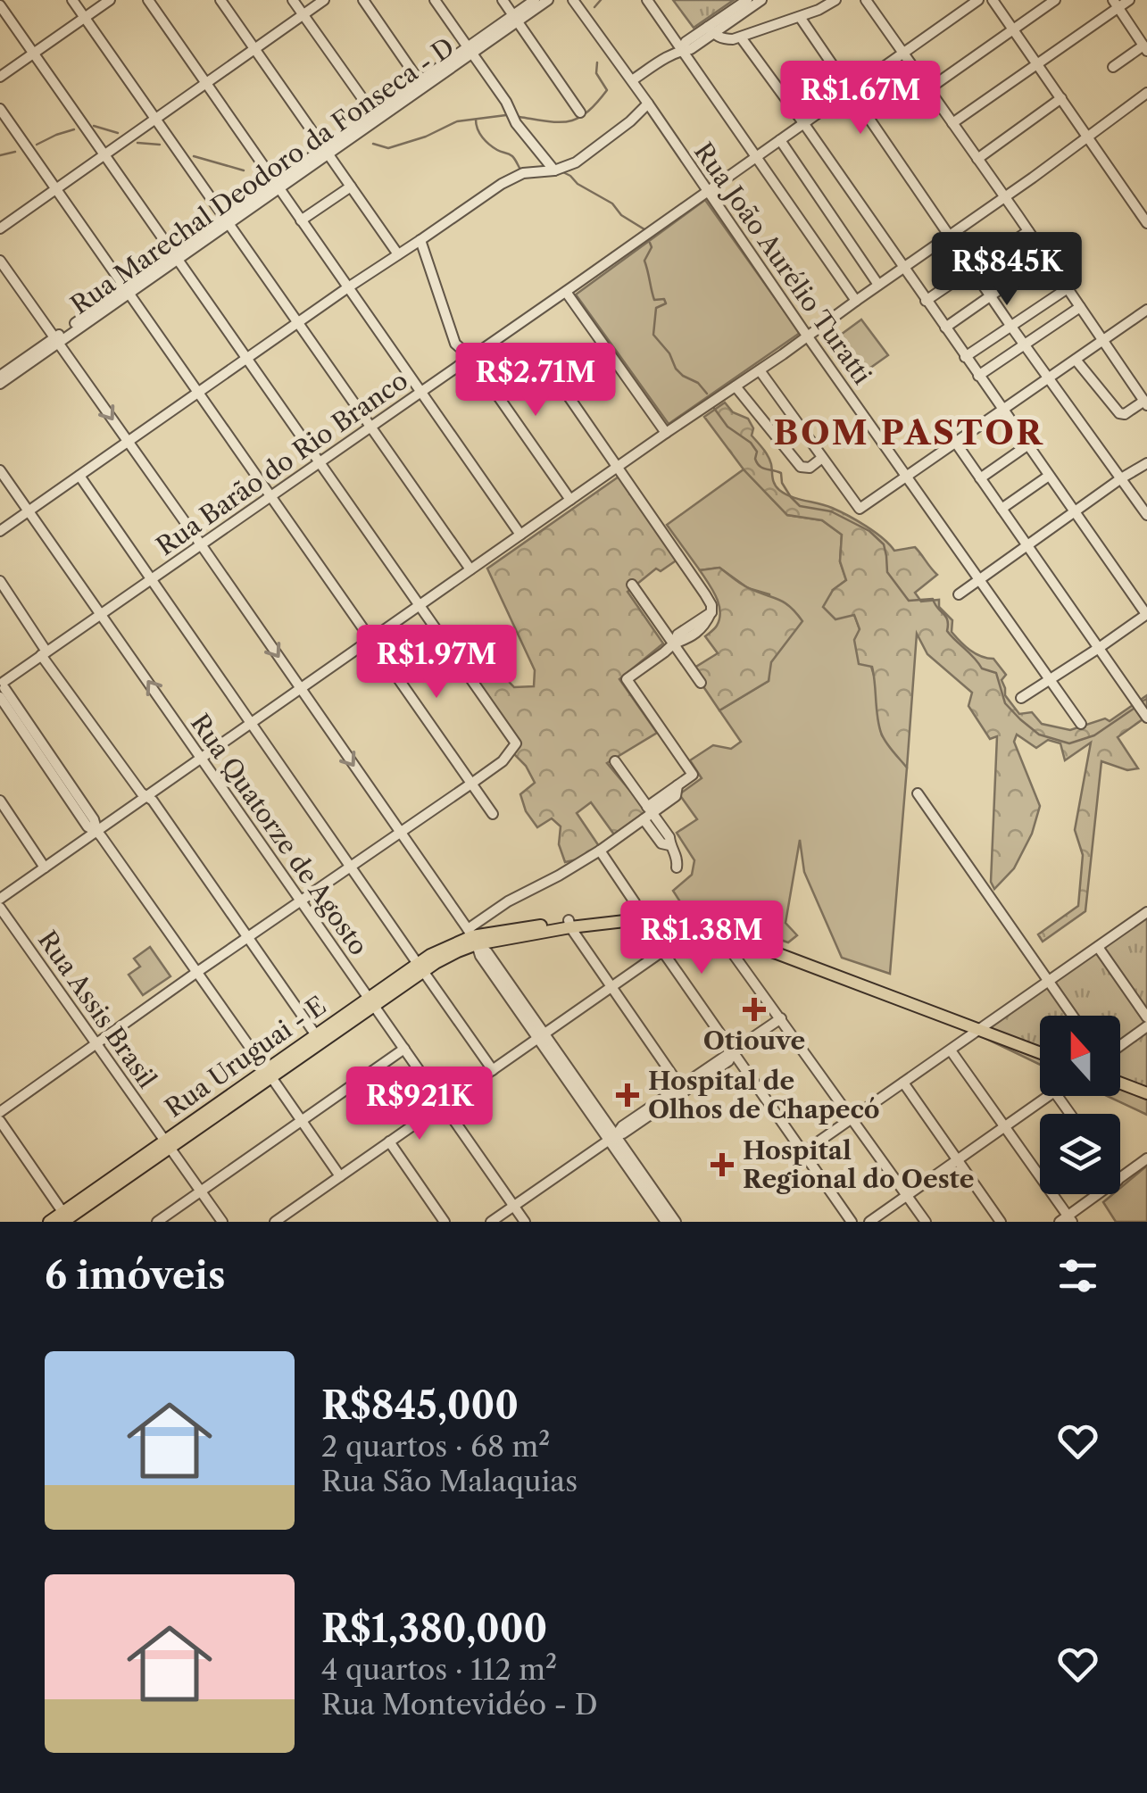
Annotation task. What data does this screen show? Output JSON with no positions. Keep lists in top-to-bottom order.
{
  "streets": {
    "main road": ["Rua Uruguai - E"],
    "street": [
      "Rua Marechal Deodoro da Fonseca - D",
      "Rua João Aurélio Turatti",
      "Rua Barão do Rio Branco",
      "Rua Quatorze de Agosto",
      "Rua Assis Brasil"
    ]
  },
  "crossings": [
    ["Rua João Aurélio Turatti", "Rua Barão do Rio Branco"],
    ["Rua Barão do Rio Branco", "Rua Quatorze de Agosto"],
    ["Rua Quatorze de Agosto", "Rua Uruguai - E"],
    ["Rua Assis Brasil", "Rua Uruguai - E"]
  ],
  "districts": ["BOM PASTOR"],
  "places": {
    "health": ["Otiouve", "Hospital de Olhos de Chapecó", "Hospital Regional do Oeste"]
  },
  "north": "top",
  "page": {
    "price": [
      "R$1.67M",
      "R$845K",
      "R$2.71M",
      "R$1.97M",
      "R$1.38M",
      "R$921K"
    ],
    "heading": "6 imóveis",
    "list": [
      {
        "name": "R$845,000",
        "note": "2 quartos · 68 m² · Rua São Malaquias"
      },
      {
        "name": "R$1,380,000",
        "note": "4 quartos · 112 m² · Rua Montevidéo - D"
      }
    ]
  }
}
